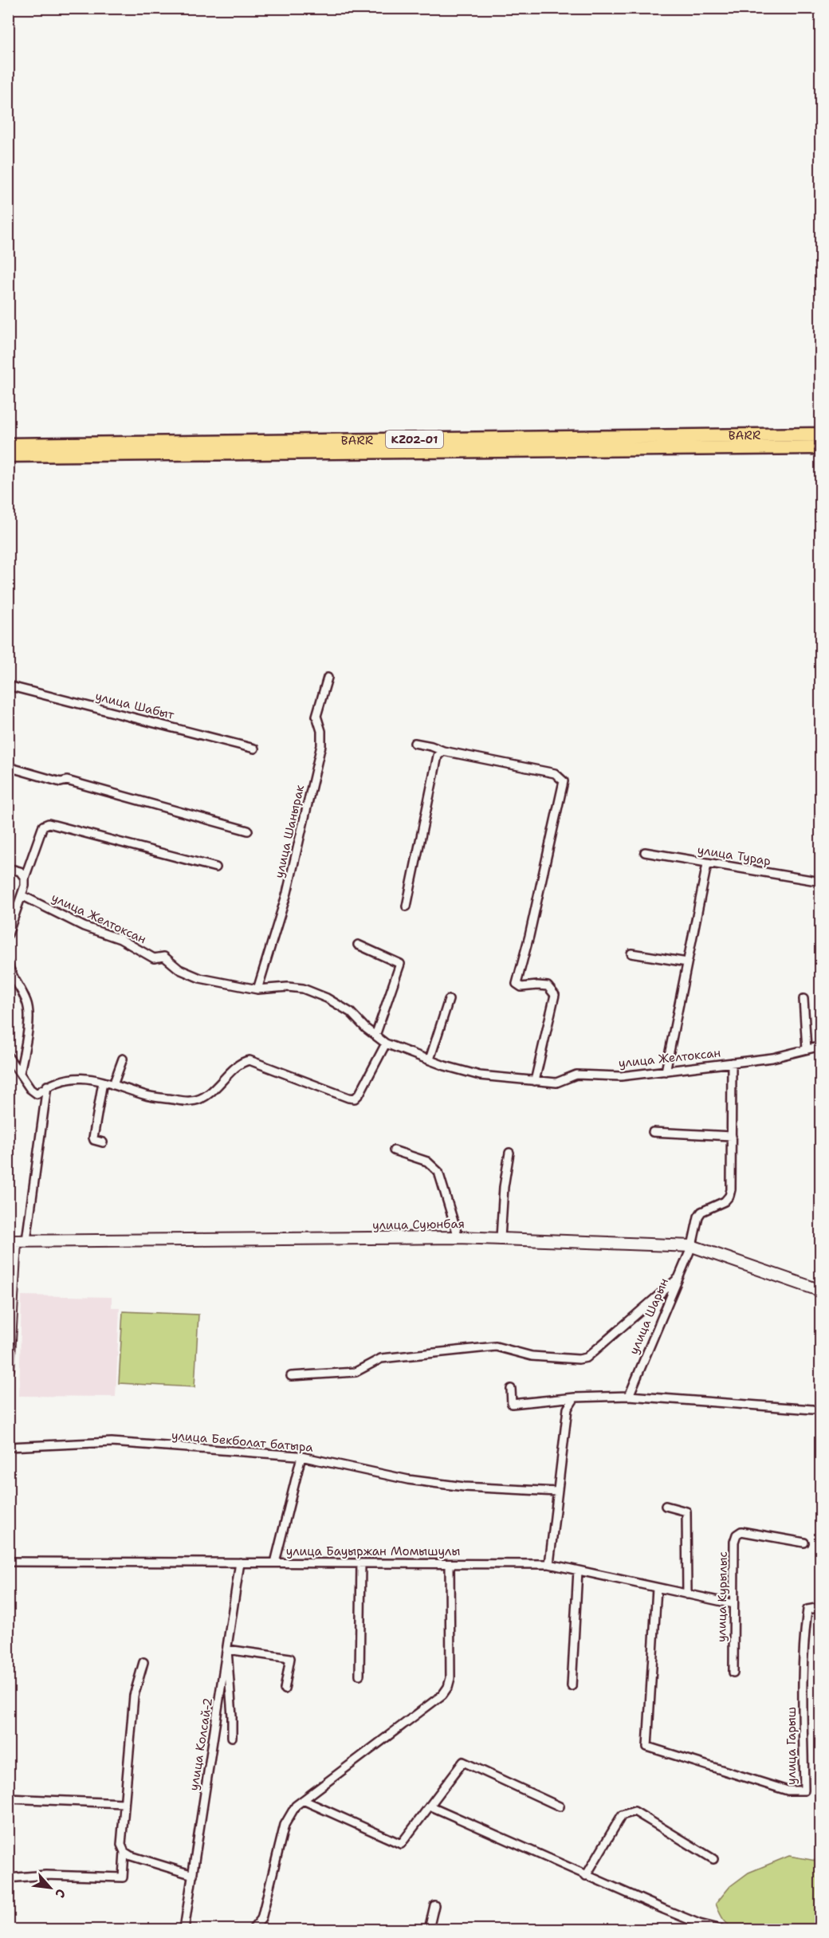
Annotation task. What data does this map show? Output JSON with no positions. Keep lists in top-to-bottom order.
{
  "streets": {
    "highway": ["BARR", "KZ02-01"],
    "main road": ["улица Суюнбая"],
    "street": [
      "улица Шабыт",
      "улица Шанырак",
      "улица Турар",
      "улица Желтоксан",
      "улица Шарын",
      "улица Бекболат батыра",
      "улица Бауыржан Момышулы",
      "улица Курылыс",
      "улица Колсай-2",
      "улица Гарыш"
    ]
  },
  "crossings": [
    ["улица Шанырак", "улица Желтоксан"],
    ["улица Суюнбая", "улица Шарын"],
    ["улица Бауыржан Момышулы", "улица Курылыс"],
    ["улица Бауыржан Момышулы", "улица Колсай-2"],
    ["улица Бауыржан Момышулы", "улица Гарыш"]
  ],
  "north": "bottom right"
}
